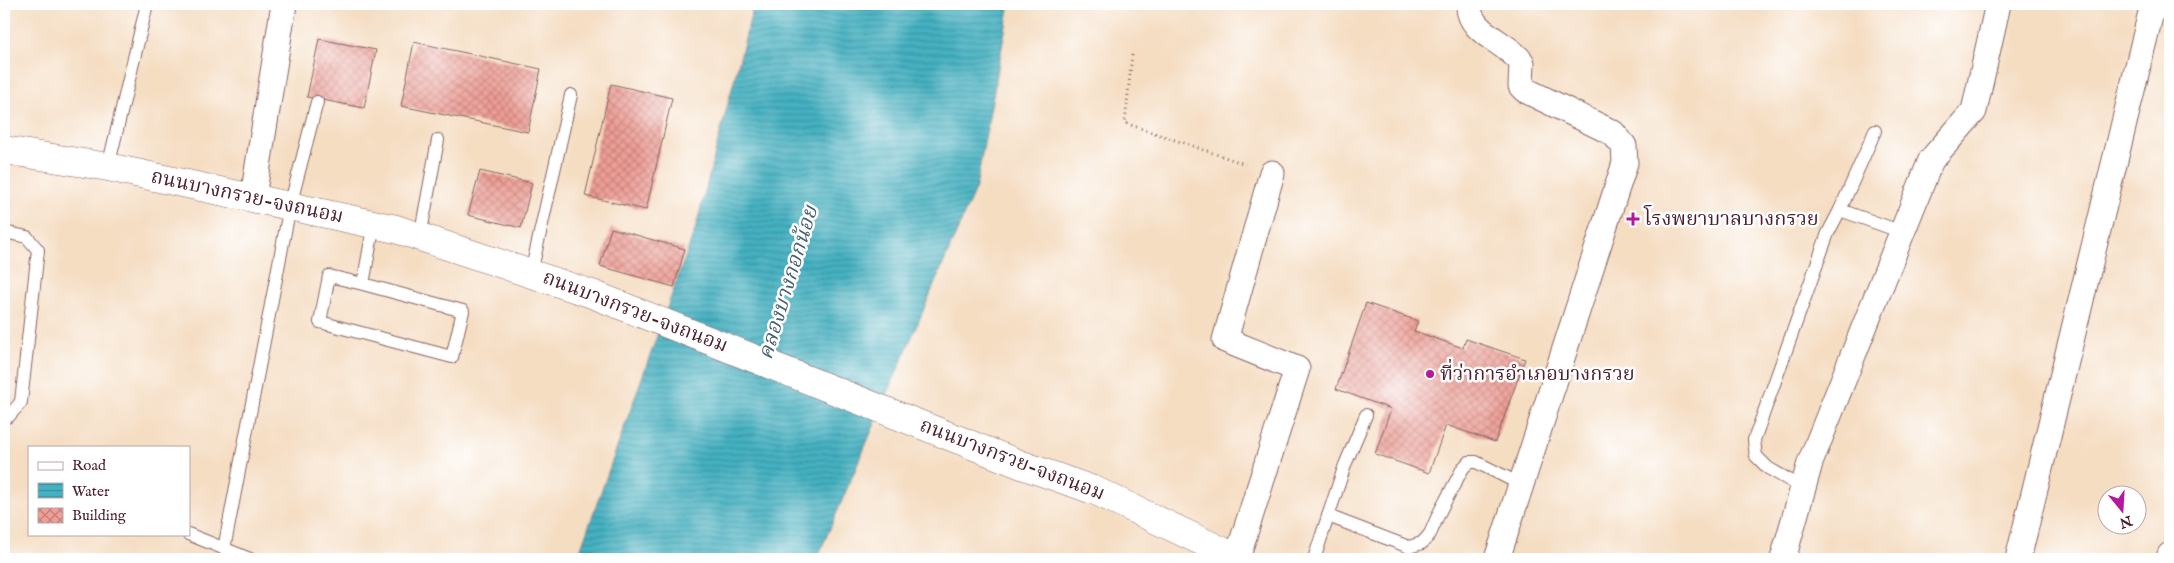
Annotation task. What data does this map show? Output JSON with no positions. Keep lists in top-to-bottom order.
{
  "streets": {
    "street": ["ถนนบางกรวย-จงถนอม"]
  },
  "water": ["คลองบางกอกน้อย"],
  "places": {
    "health": ["โรงพยาบาลบางกรวย"],
    "other": ["ที่ว่าการอำเภอบางกรวย"]
  },
  "legend": ["Road", "Water", "Building"],
  "north": "bottom"
}
